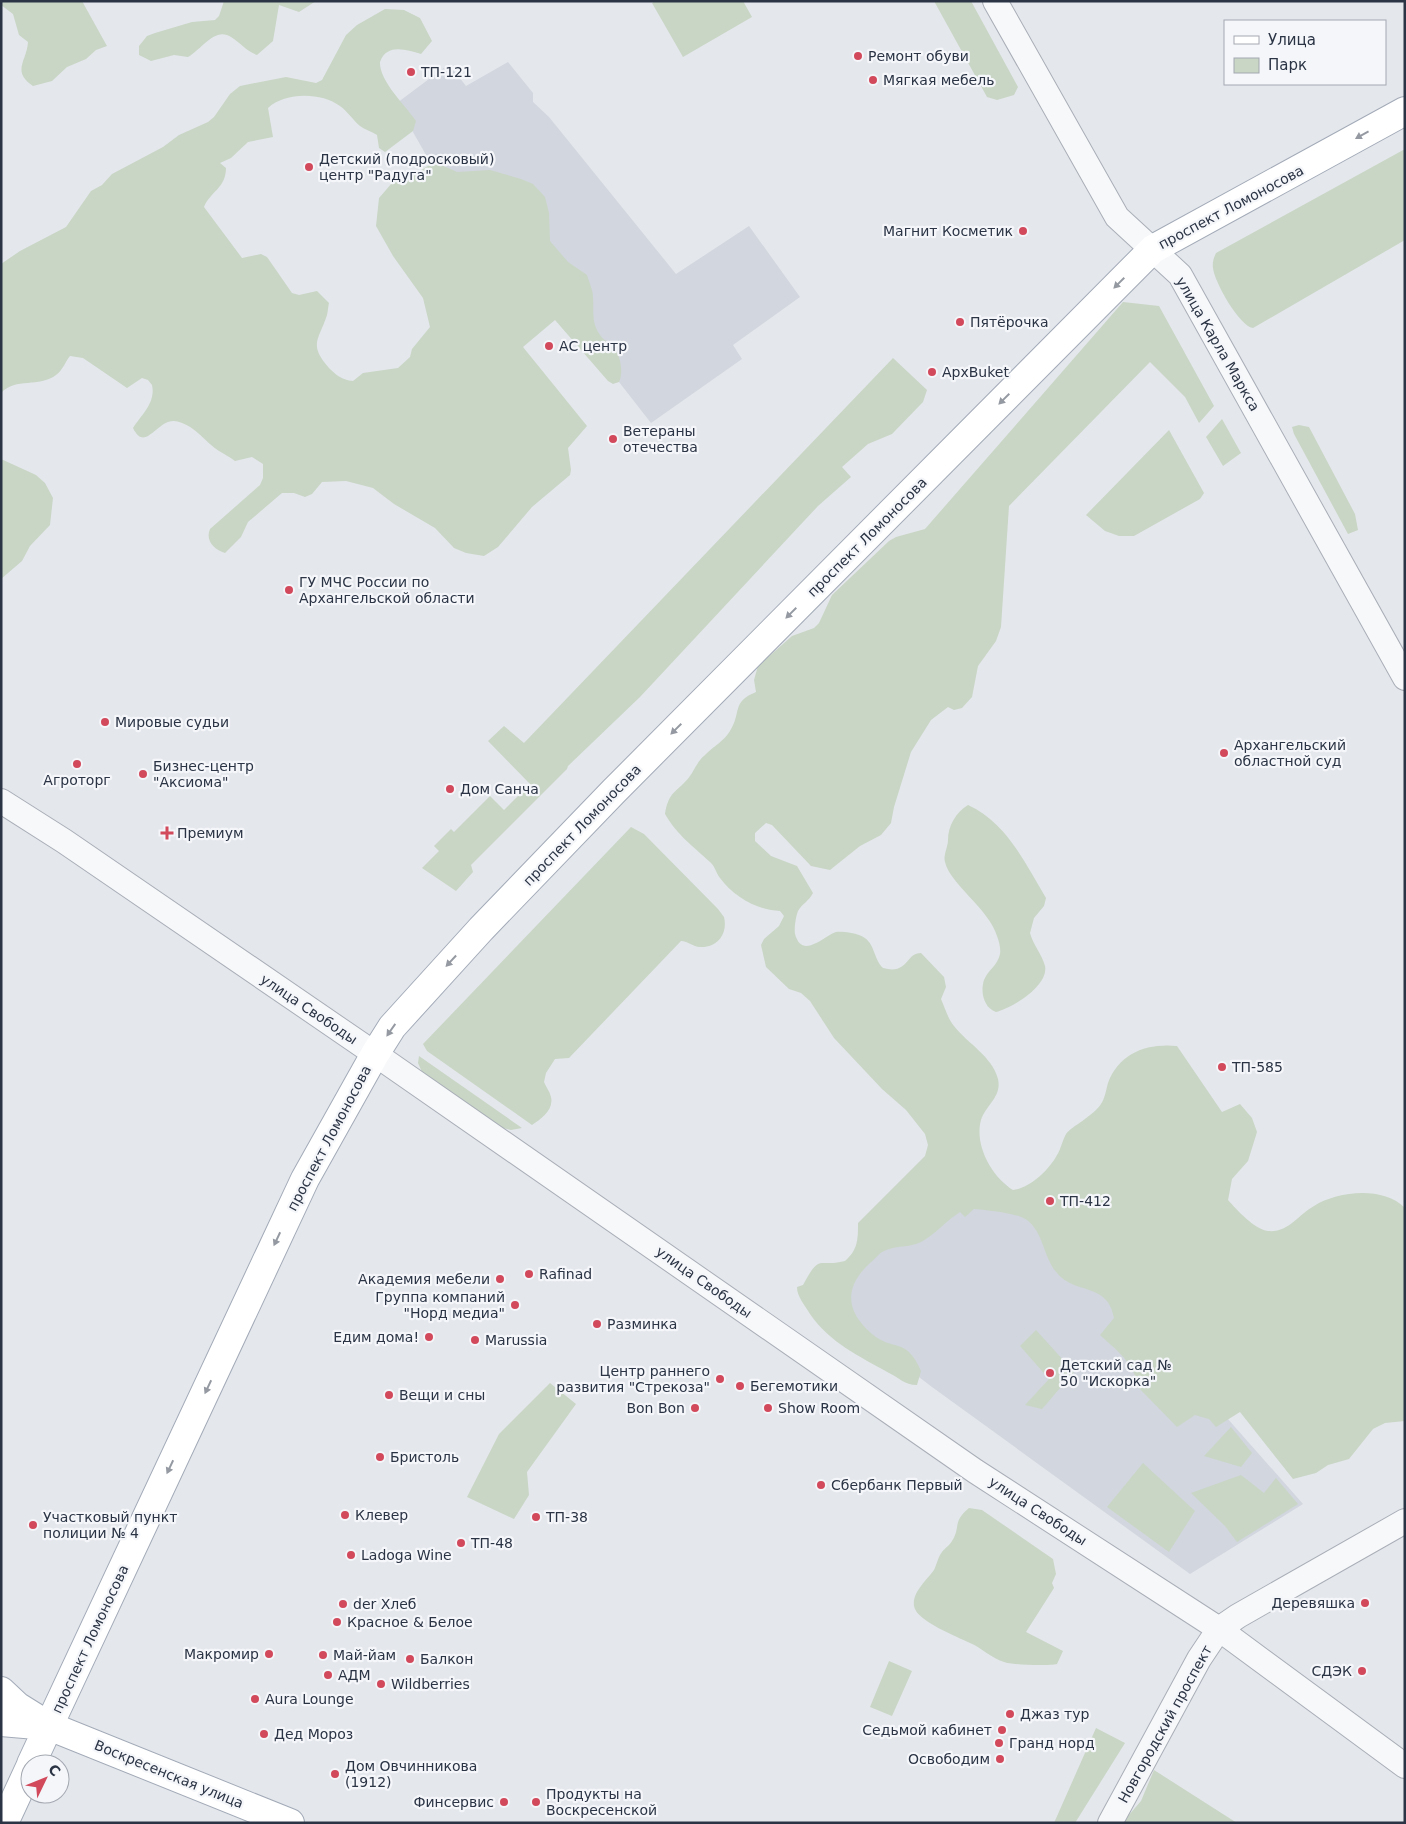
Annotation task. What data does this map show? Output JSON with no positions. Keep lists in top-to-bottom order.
{
  "streets": {
    "main road": ["проспект Ломоносова", "Воскресенская улица"],
    "street": ["улица Карла Маркса", "улица Свободы", "Новгородский проспект"]
  },
  "crossings": [
    ["проспект Ломоносова", "улица Карла Маркса"],
    ["проспект Ломоносова", "улица Свободы"],
    ["проспект Ломоносова", "Воскресенская улица"],
    ["улица Свободы", "Новгородский проспект"]
  ],
  "one_way": ["проспект Ломоносова"],
  "places": {
    "other": [
      "Ремонт обуви",
      "ТП-121",
      "Мягкая мебель",
      "Детский (подросковый) центр \"Радуга\"",
      "Магнит Косметик",
      "Пятёрочка",
      "АС центр",
      "АрхBuket",
      "Ветераны отечества",
      "ГУ МЧС России по Архангельской области",
      "Мировые судьи",
      "Архангельский областной суд",
      "Агроторг",
      "Бизнес-центр \"Аксиома\"",
      "Дом Санча",
      "ТП-585",
      "ТП-412",
      "Rafinad",
      "Академия мебели",
      "Группа компаний \"Норд медиа\"",
      "Разминка",
      "Едим дома!",
      "Marussia",
      "Детский сад № 50 \"Искорка\"",
      "Центр раннего развития \"Стрекоза\"",
      "Бегемотики",
      "Вещи и сны",
      "Bon Bon",
      "Show Room",
      "Бристоль",
      "Сбербанк Первый",
      "Клевер",
      "ТП-38",
      "Участковый пункт полиции № 4",
      "ТП-48",
      "Ladoga Wine",
      "Деревяшка",
      "der Хлеб",
      "Красное & Белое",
      "Макромир",
      "Май-йам",
      "Балкон",
      "СДЭК",
      "АДМ",
      "Wildberries",
      "Aura Lounge",
      "Джаз тур",
      "Седьмой кабинет",
      "Дед Мороз",
      "Гранд норд",
      "Освободим",
      "Дом Овчинникова (1912)",
      "Финсервис",
      "Продукты на Воскресенской"
    ],
    "health": ["Премиум"]
  },
  "legend": ["Улица", "Парк"],
  "north": "top right"
}
